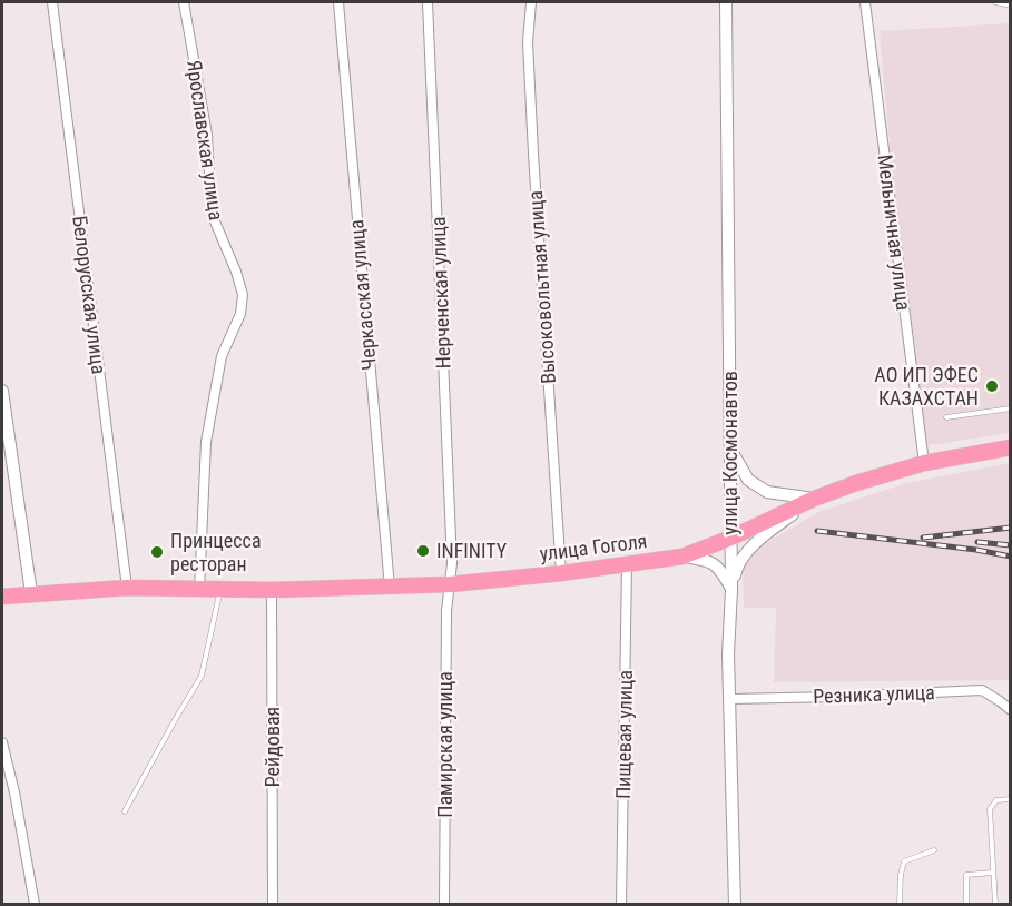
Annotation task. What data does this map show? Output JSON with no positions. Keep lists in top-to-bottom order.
{
  "streets": {
    "highway": ["улица Гоголя"],
    "street": [
      "Ярославская улица",
      "Мельничная улица",
      "Высоковольтная улица",
      "Нерченская улица",
      "Белорусская улица",
      "Черкасская улица",
      "улица Космонавтов",
      "Резника улица",
      "Пищевая улица",
      "Памирская улица",
      "Рейдовая"
    ]
  },
  "crossings": [
    ["Ярославская улица", "улица Гоголя"],
    ["Мельничная улица", "улица Гоголя"],
    ["Высоковольтная улица", "улица Гоголя"],
    ["Нерченская улица", "улица Гоголя"],
    ["Нерченская улица", "Памирская улица"],
    ["Белорусская улица", "улица Гоголя"],
    ["Черкасская улица", "улица Гоголя"],
    ["улица Космонавтов", "улица Гоголя"],
    ["улица Космонавтов", "Резника улица"],
    ["улица Гоголя", "Пищевая улица"],
    ["улица Гоголя", "Памирская улица"],
    ["улица Гоголя", "Рейдовая"]
  ],
  "places": ["АО ИП ЭФЕС КАЗАХСТАН", "INFINITY", "Принцесса ресторан"]
}
